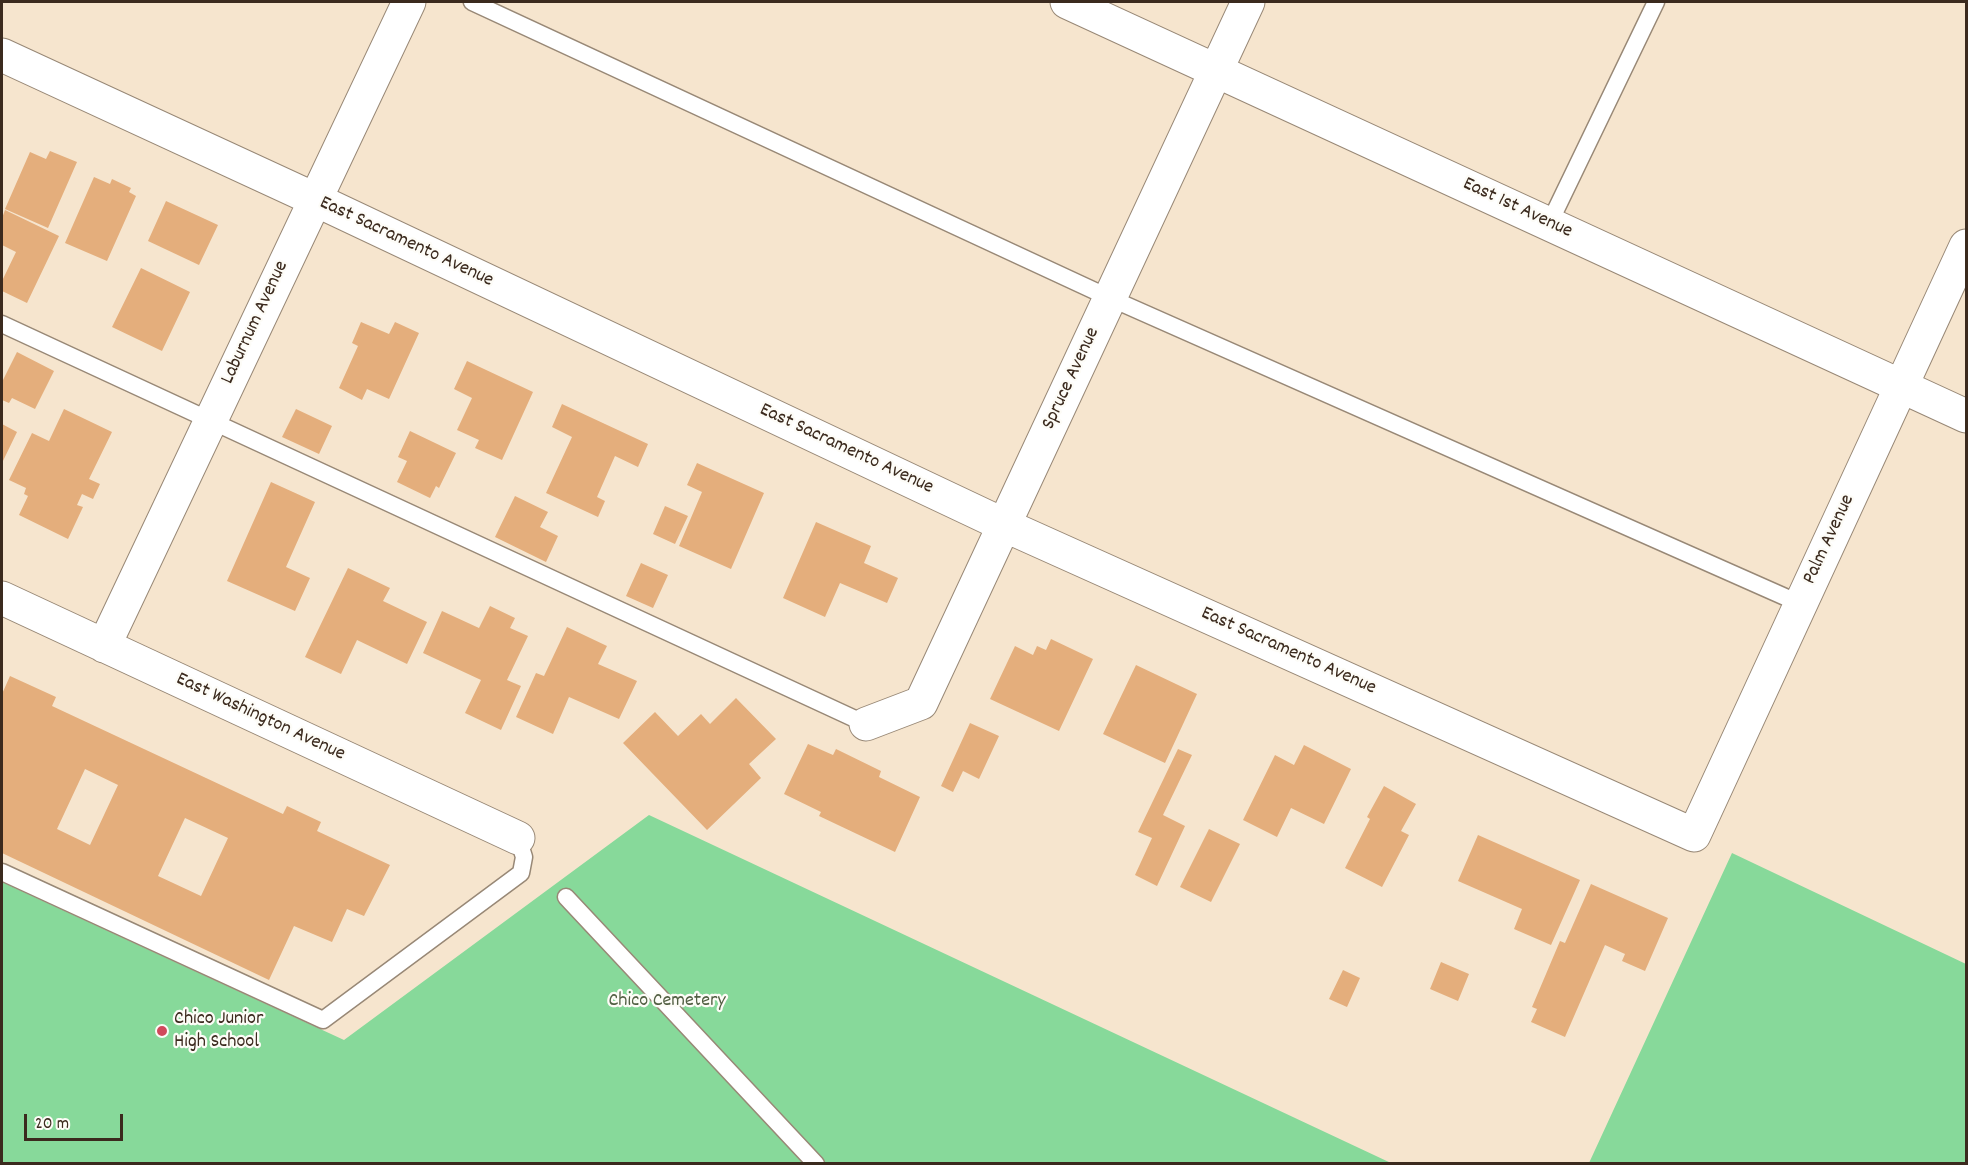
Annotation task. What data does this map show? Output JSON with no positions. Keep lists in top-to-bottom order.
{
  "streets": {
    "street": [
      "East 1st Avenue",
      "East Sacramento Avenue",
      "Laburnum Avenue",
      "Spruce Avenue",
      "Palm Avenue",
      "East Washington Avenue"
    ]
  },
  "crossings": [
    ["East 1st Avenue", "Spruce Avenue"],
    ["East 1st Avenue", "Palm Avenue"],
    ["East Sacramento Avenue", "Laburnum Avenue"],
    ["East Sacramento Avenue", "Spruce Avenue"],
    ["East Sacramento Avenue", "Palm Avenue"],
    ["Laburnum Avenue", "East Washington Avenue"]
  ],
  "parks": ["Chico Cemetery"],
  "places": ["Chico Junior High School"],
  "scale_bar": "20 m"
}
